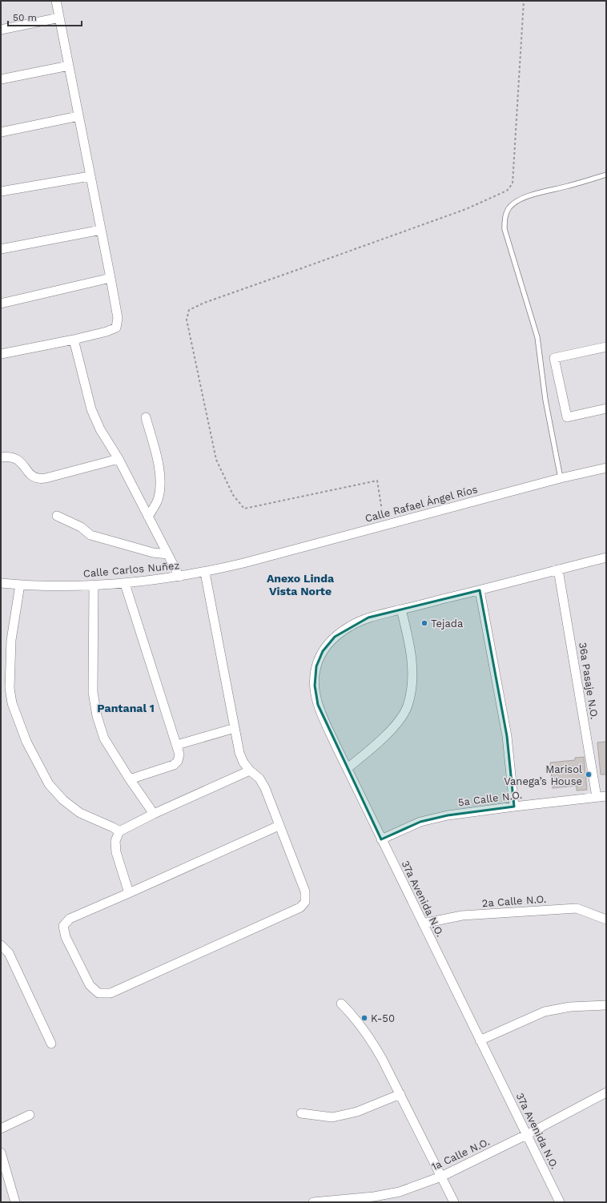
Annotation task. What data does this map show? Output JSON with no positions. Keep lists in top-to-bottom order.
{
  "streets": {
    "street": [
      "Calle Rafael Ángel Ríos",
      "Calle Carlos Nuñez",
      "36a Pasaje N.O.",
      "5a Calle N.O.",
      "37a Avenida N.O.",
      "2a Calle N.O.",
      "1a Calle N.O."
    ]
  },
  "crossings": [
    ["Calle Rafael Ángel Ríos", "Calle Carlos Nuñez"],
    ["36a Pasaje N.O.", "5a Calle N.O."],
    ["36a Pasaje N.O.", "37a Avenida N.O."],
    ["5a Calle N.O.", "37a Avenida N.O."],
    ["37a Avenida N.O.", "2a Calle N.O."],
    ["37a Avenida N.O.", "1a Calle N.O."]
  ],
  "districts": ["Anexo Linda Vista Norte", "Pantanal 1"],
  "places": ["Tejada", "Marisol Vanega’s House", "K-50"],
  "scale_bar": "50 m"
}
